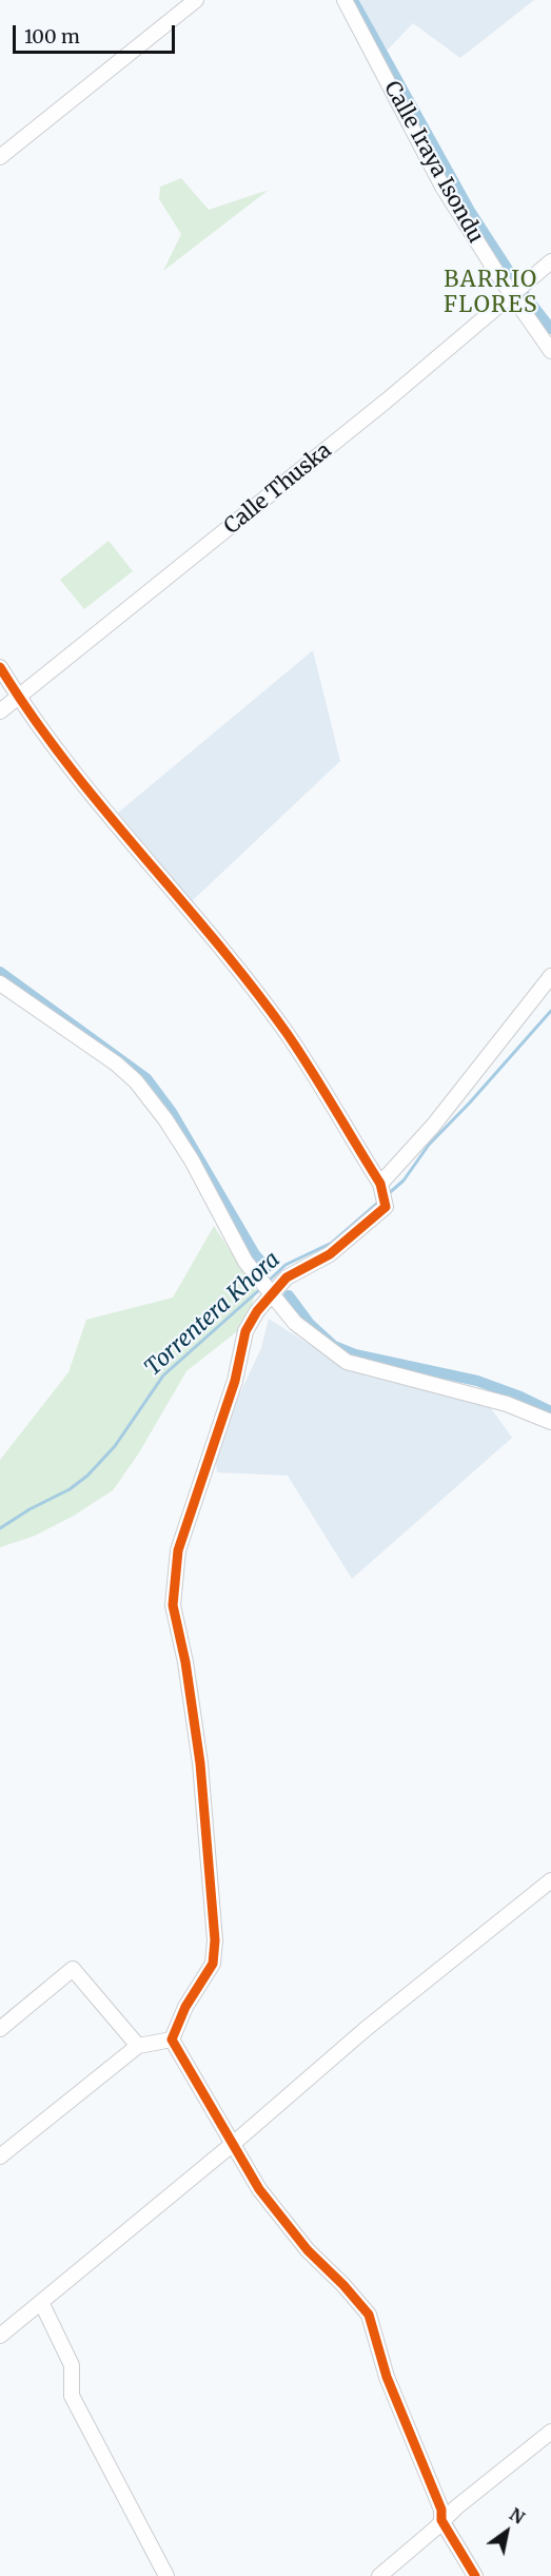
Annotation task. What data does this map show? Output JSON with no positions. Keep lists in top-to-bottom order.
{
  "streets": {
    "street": ["Calle Iraya Isondu", "Calle Thuska"]
  },
  "crossings": [
    ["Calle Iraya Isondu", "Calle Thuska"]
  ],
  "districts": ["BARRIO FLORES"],
  "water": ["Torrentera Khora"],
  "scale_bar": "100 m",
  "north": "top right"
}
